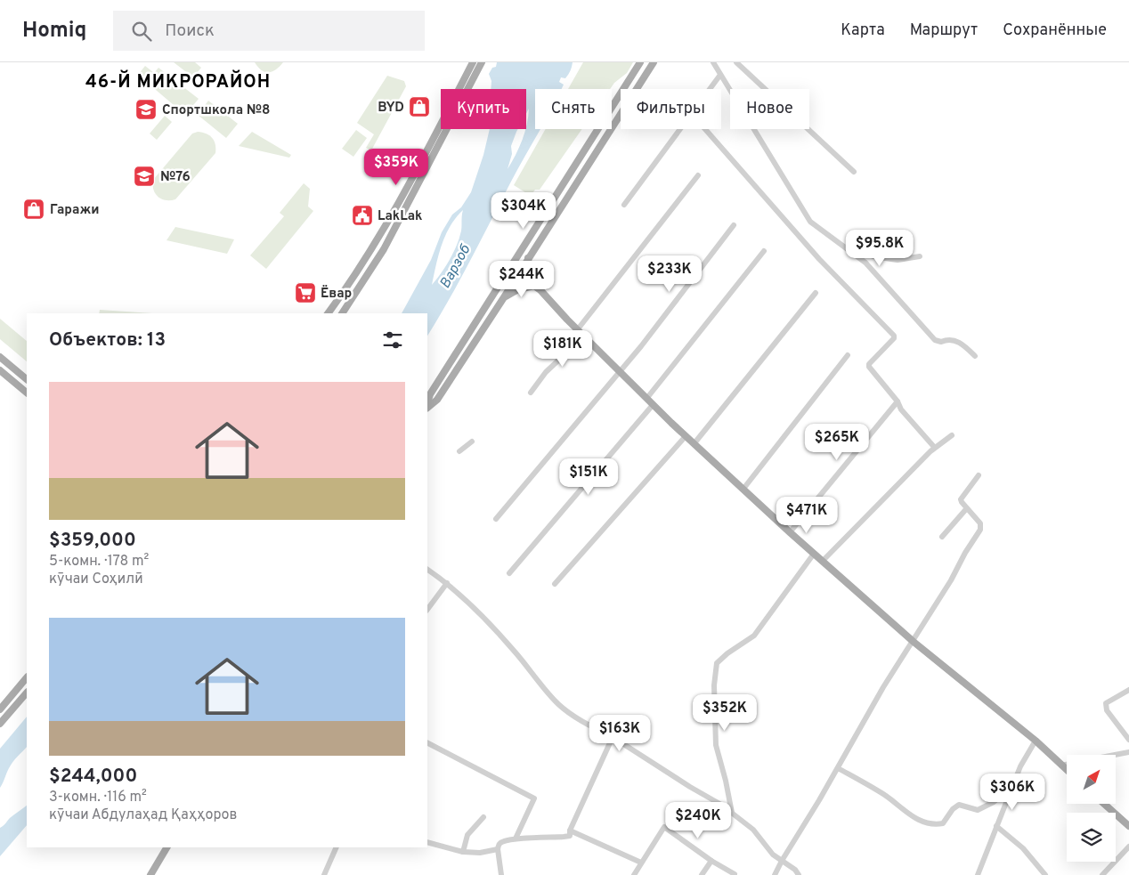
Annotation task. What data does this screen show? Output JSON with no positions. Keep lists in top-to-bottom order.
{
  "districts": ["46-Й МИКРОРАЙОН"],
  "water": ["Варзоб"],
  "places": {
    "shop": ["BYD", "Гаражи"],
    "school or university": ["Спортшкола №8", "№76"],
    "public building": ["LakLak"],
    "supermarket": ["Ёвар"]
  },
  "north": "top right",
  "page": {
    "header": "Homiq",
    "search": "Поиск",
    "nav": ["Карта", "Маршрут", "Сохранённые"],
    "chip": [
      "Купить",
      "Снять",
      "Фильтры",
      "Новое"
    ],
    "price": [
      "$359K",
      "$304K",
      "$95.8K",
      "$233K",
      "$244K",
      "$181K",
      "$265K",
      "$151K",
      "$471K",
      "$352K",
      "$163K",
      "$306K",
      "$240K"
    ],
    "heading": "Объектов: 13",
    "list": [
      {
        "name": "$359,000",
        "note": "5-комн. · 178 m² · кӯчаи Соҳилӣ"
      },
      {
        "name": "$244,000",
        "note": "3-комн. · 116 m² · кӯчаи Абдулаҳад Қаҳҳоров"
      }
    ]
  }
}
